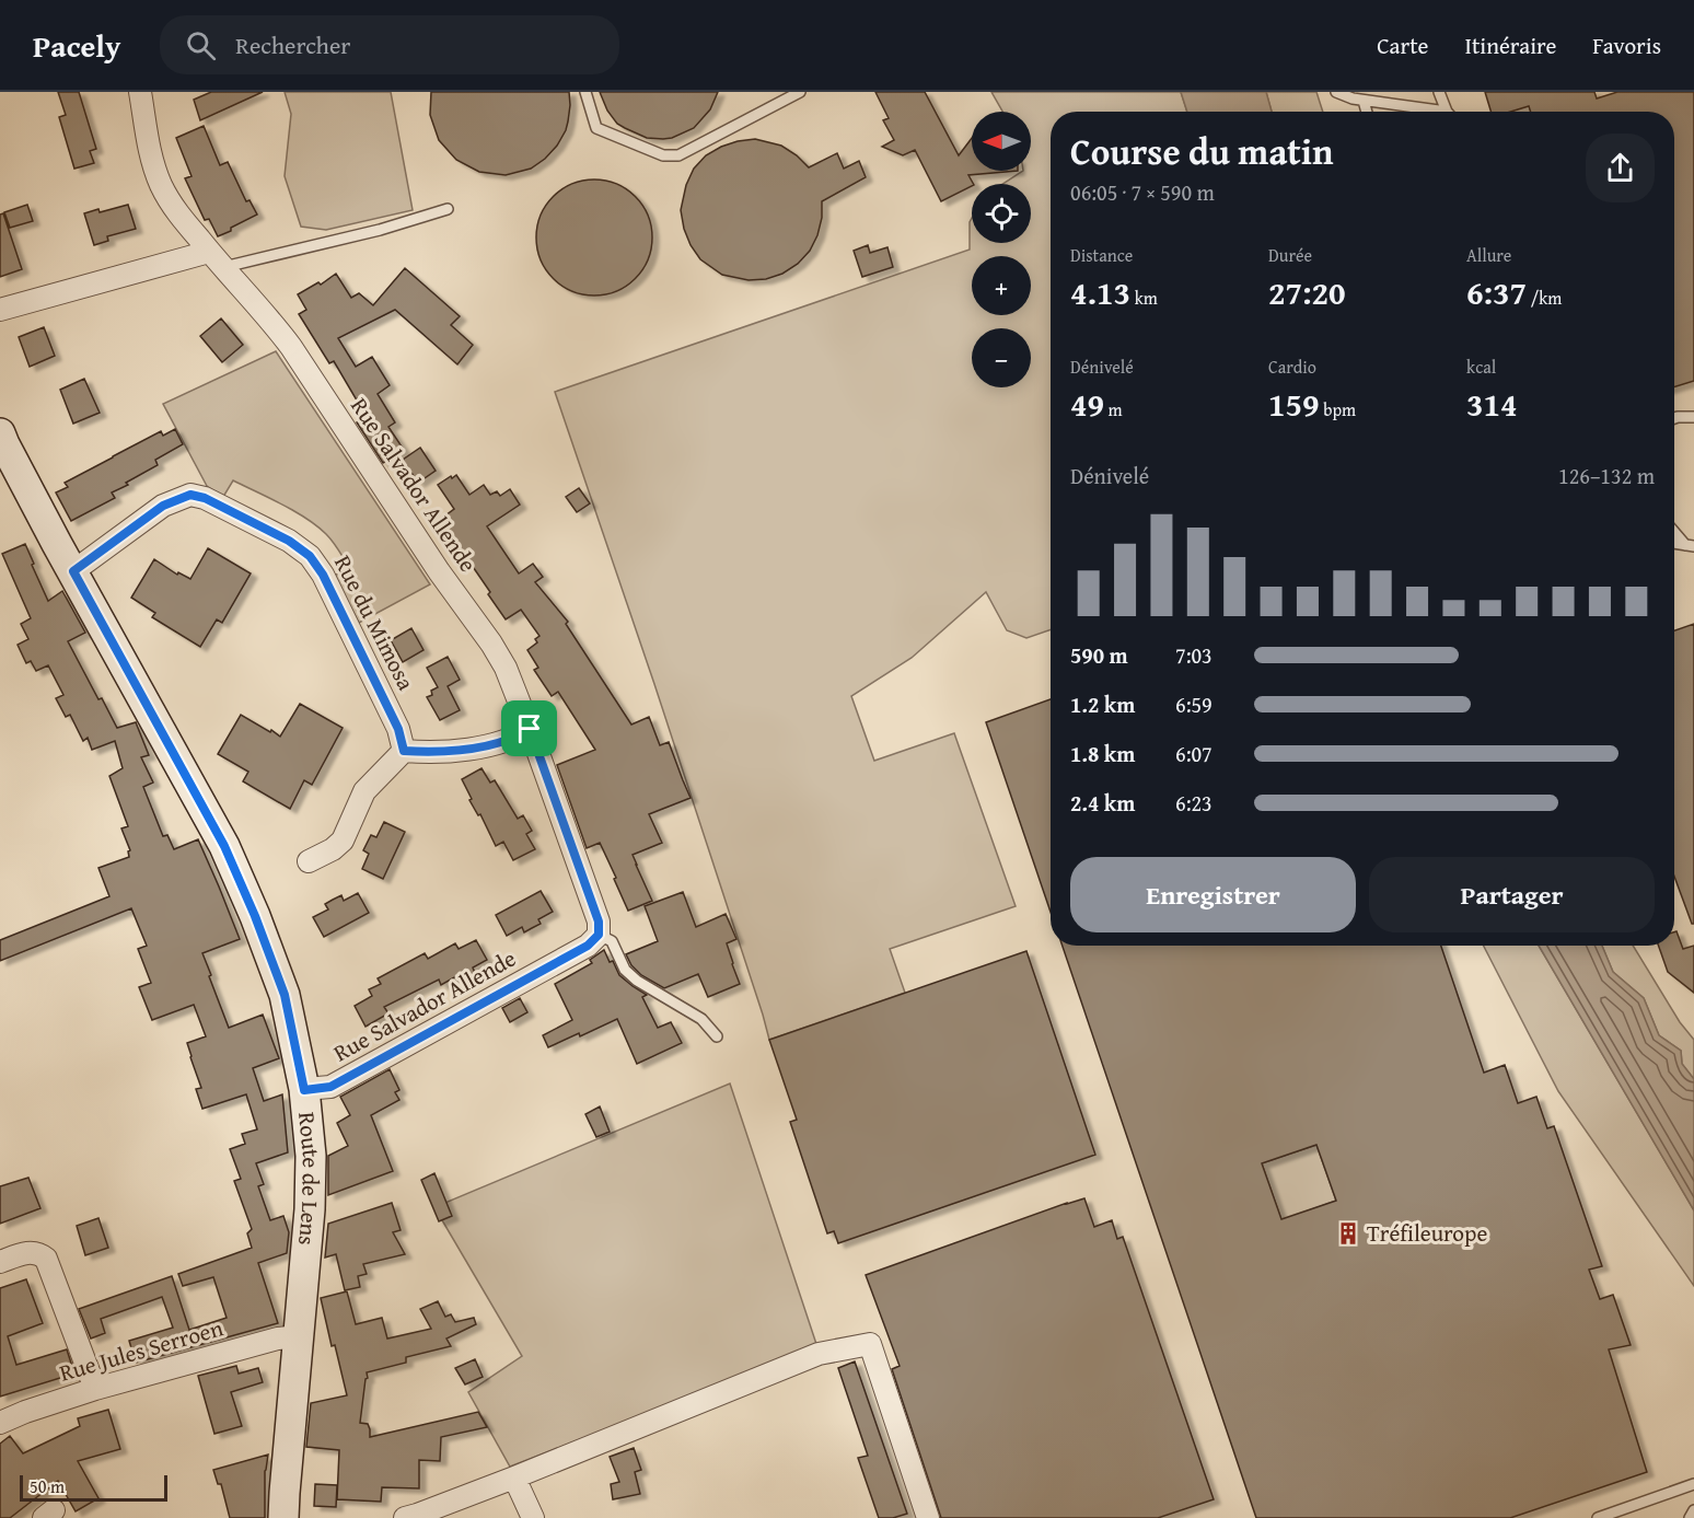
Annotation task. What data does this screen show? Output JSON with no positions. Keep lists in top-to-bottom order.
{
  "streets": {
    "street": [
      "Rue Salvador Allende",
      "Rue du Mimosa",
      "Route de Lens",
      "Rue Jules Serroen"
    ]
  },
  "crossings": [
    ["Rue Salvador Allende", "Route de Lens"],
    ["Rue du Mimosa", "Route de Lens"],
    ["Route de Lens", "Rue Jules Serroen"]
  ],
  "places": {
    "building": ["Tréfileurope"]
  },
  "scale_bar": "50 m",
  "north": "left",
  "page": {
    "header": "Pacely",
    "search": "Rechercher",
    "nav": ["Carte", "Itinéraire", "Favoris"],
    "map_buttons": ["+", "−"],
    "heading": ["Course du matin", "06:05 · 7 × 590 m"],
    "stats": [
      ["Distance", "4.13 km"],
      ["Durée", "27:20"],
      ["Allure", "6:37 /km"],
      ["Dénivelé", "49 m"],
      ["Cardio", "159 bpm"],
      ["kcal", "314"]
    ],
    "chart": ["Dénivelé", "126–132 m"],
    "list": [
      {
        "name": "590 m",
        "note": "7:03"
      },
      {
        "name": "1.2 km",
        "note": "6:59"
      },
      {
        "name": "1.8 km",
        "note": "6:07"
      },
      {
        "name": "2.4 km",
        "note": "6:23"
      }
    ],
    "buttons": ["Enregistrer", "Partager"],
    "scale": "50 m"
  }
}
